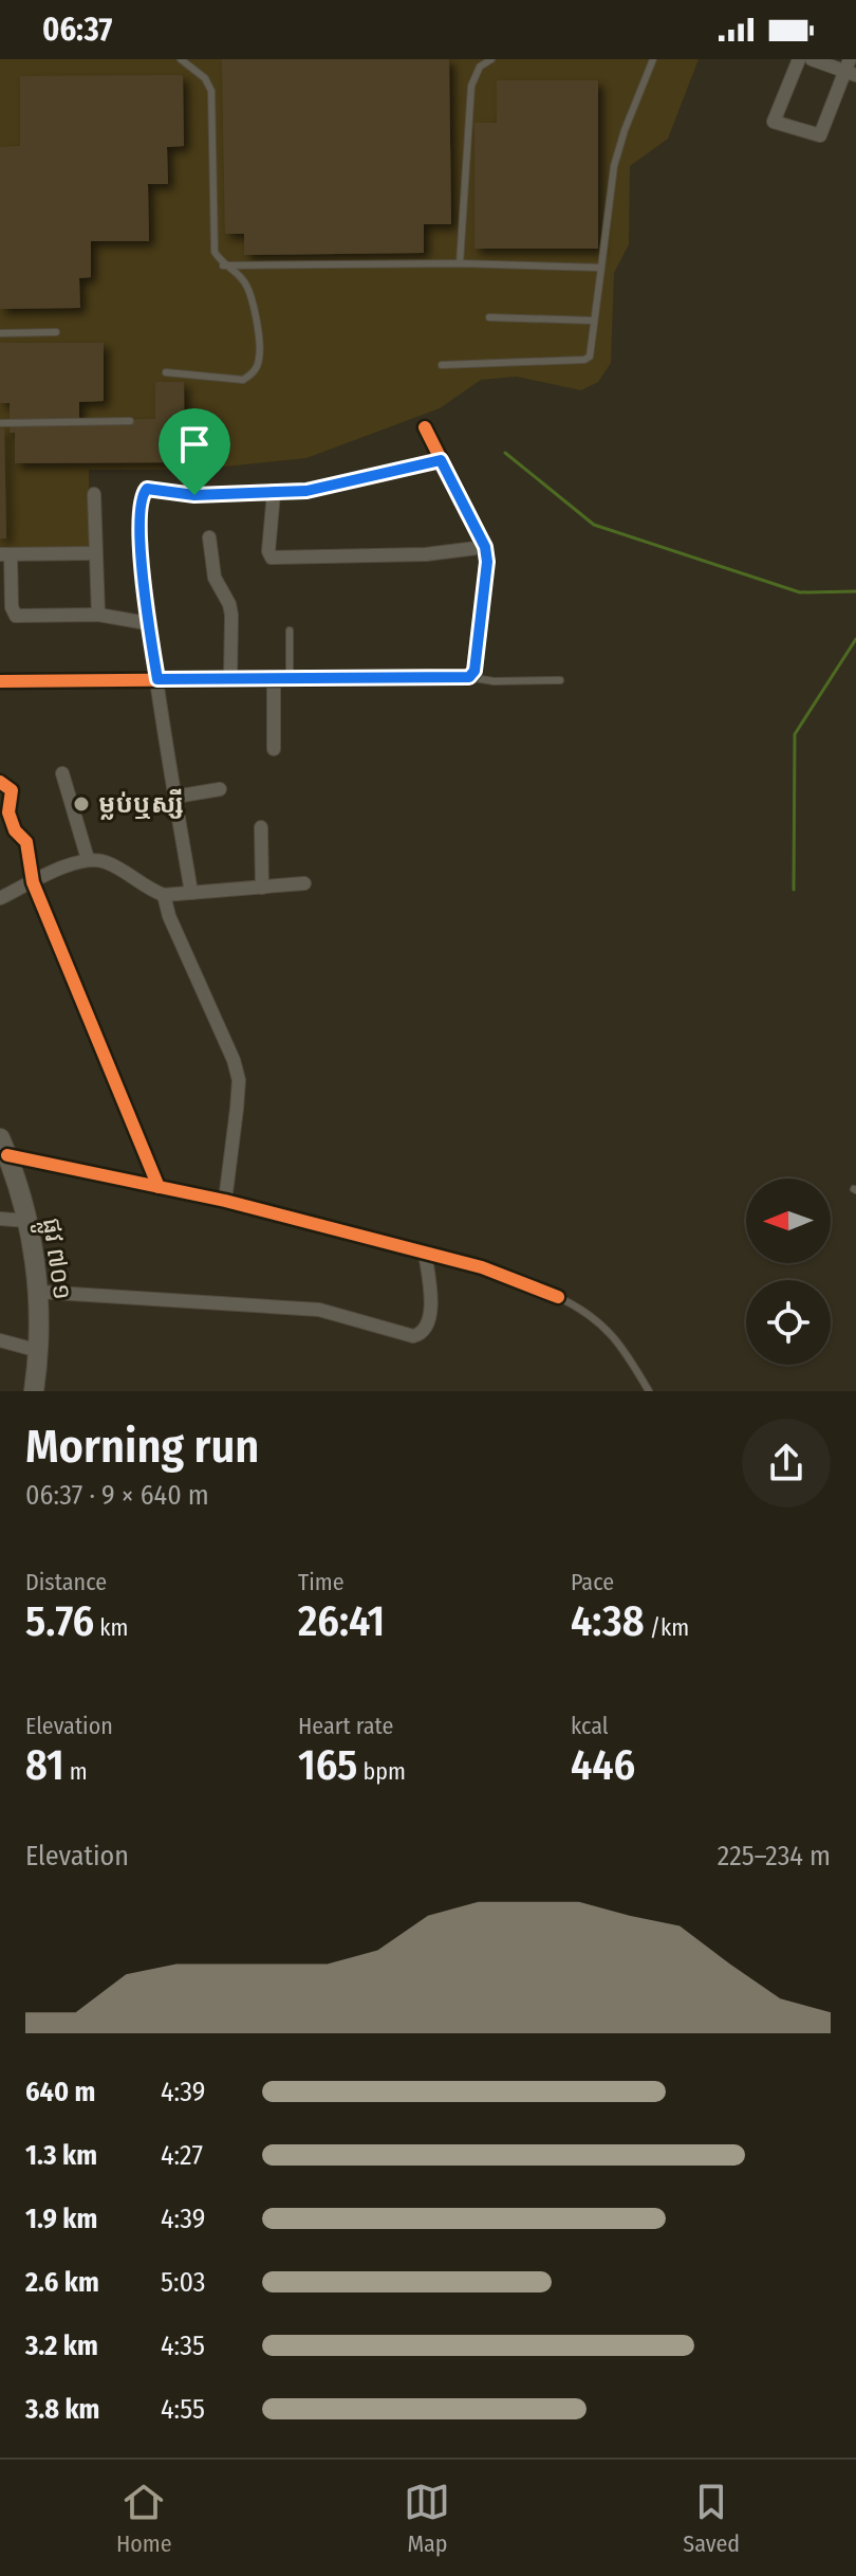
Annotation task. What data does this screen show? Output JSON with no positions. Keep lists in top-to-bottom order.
{
  "streets": {
    "main road": ["ផ្លូវ ៧០១"]
  },
  "places": ["ម្លប់ឬស្សី"],
  "north": "left",
  "page": {
    "status": "06:37",
    "heading": ["Morning run", "06:37 · 9 × 640 m"],
    "stats": [
      ["Distance", "5.76 km"],
      ["Time", "26:41"],
      ["Pace", "4:38 /km"],
      ["Elevation", "81 m"],
      ["Heart rate", "165 bpm"],
      ["kcal", "446"]
    ],
    "chart": ["Elevation", "225–234 m"],
    "list": [
      {
        "name": "640 m",
        "note": "4:39"
      },
      {
        "name": "1.3 km",
        "note": "4:27"
      },
      {
        "name": "1.9 km",
        "note": "4:39"
      },
      {
        "name": "2.6 km",
        "note": "5:03"
      },
      {
        "name": "3.2 km",
        "note": "4:35"
      },
      {
        "name": "3.8 km",
        "note": "4:55"
      }
    ],
    "tabs": ["Home", "Map", "Saved"]
  }
}
